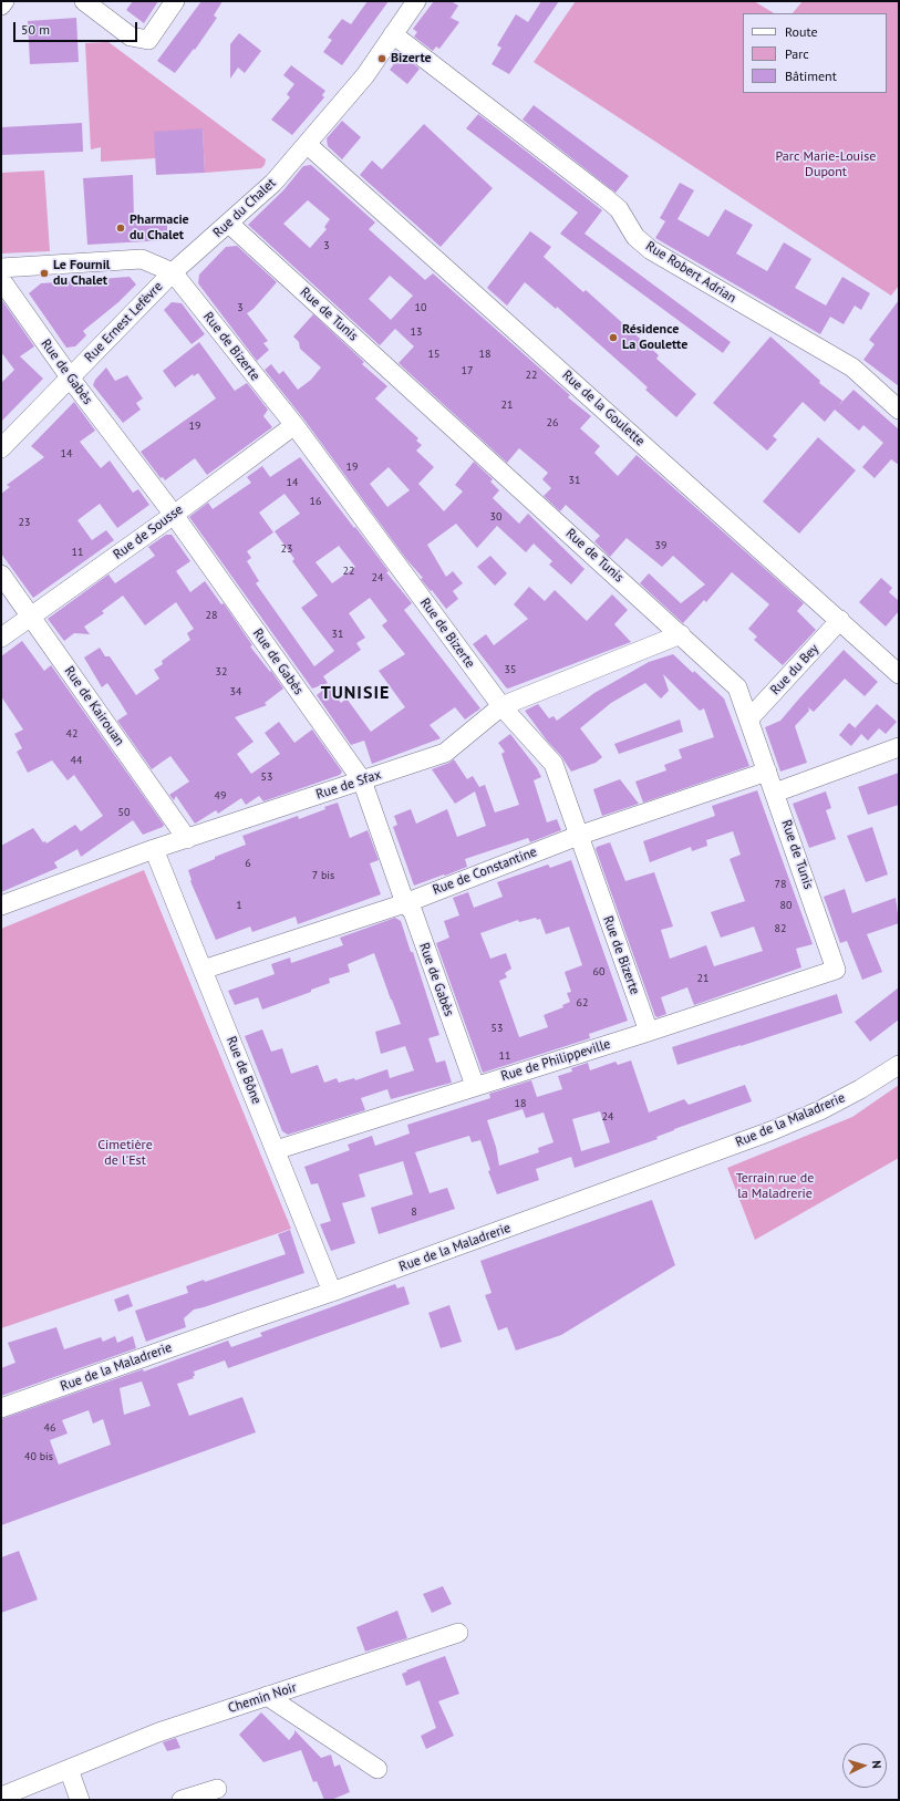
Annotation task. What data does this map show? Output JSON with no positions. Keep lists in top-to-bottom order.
{
  "streets": {
    "street": [
      "Rue du Chalet",
      "Rue Robert Adrian",
      "Rue de Tunis",
      "Rue Ernest Lefèvre",
      "Rue de Bizerte",
      "Rue de Gabès",
      "Rue de la Goulette",
      "Rue de Sousse",
      "Rue du Bey",
      "Rue de Kairouan",
      "Rue de Sfax",
      "Rue de Constantine",
      "Rue de Philippeville",
      "Rue de Bône",
      "Rue de la Maladrerie",
      "Chemin Noir"
    ]
  },
  "crossings": [
    ["Rue du Chalet", "Rue Robert Adrian"],
    ["Rue du Chalet", "Rue de Tunis"],
    ["Rue du Chalet", "Rue Ernest Lefèvre"],
    ["Rue du Chalet", "Rue de Bizerte"],
    ["Rue du Chalet", "Rue de la Goulette"],
    ["Rue de Tunis", "Rue du Bey"],
    ["Rue de Tunis", "Rue de Sfax"],
    ["Rue de Tunis", "Rue de Constantine"],
    ["Rue de Tunis", "Rue de Philippeville"],
    ["Rue Ernest Lefèvre", "Rue de Bizerte"],
    ["Rue Ernest Lefèvre", "Rue de Gabès"],
    ["Rue de Bizerte", "Rue de Sousse"],
    ["Rue de Bizerte", "Rue de Sfax"],
    ["Rue de Bizerte", "Rue de Constantine"],
    ["Rue de Bizerte", "Rue de Philippeville"],
    ["Rue de Gabès", "Rue de Sousse"],
    ["Rue de Gabès", "Rue de Sfax"],
    ["Rue de Gabès", "Rue de Constantine"],
    ["Rue de Gabès", "Rue de Philippeville"],
    ["Rue de la Goulette", "Rue du Bey"],
    ["Rue de Sousse", "Rue de Kairouan"],
    ["Rue de Kairouan", "Rue de Sfax"],
    ["Rue de Sfax", "Rue de Bône"],
    ["Rue de Constantine", "Rue de Bône"],
    ["Rue de Philippeville", "Rue de Bône"],
    ["Rue de Bône", "Rue de la Maladrerie"]
  ],
  "districts": ["TUNISIE"],
  "parks": ["Parc Marie-Louise Dupont", "Cimetière de l'Est", "Terrain rue de la Maladrerie"],
  "places": [
    "Bizerte",
    "Pharmacie du Chalet",
    "Le Fournil du Chalet",
    "Résidence La Goulette"
  ],
  "house_numbers": [
    "3",
    "3",
    "10",
    "13",
    "15",
    "18",
    "17",
    "22",
    "21",
    "26",
    "19",
    "14",
    "19",
    "31",
    "14",
    "16",
    "30",
    "23",
    "39",
    "23",
    "11",
    "22",
    "24",
    "28",
    "31",
    "35",
    "32",
    "34",
    "42",
    "44",
    "53",
    "49",
    "50",
    "6",
    "7 bis",
    "78",
    "1",
    "80",
    "82",
    "60",
    "21",
    "62",
    "53",
    "11",
    "18",
    "24",
    "8",
    "46",
    "40 bis"
  ],
  "legend": ["Route", "Parc", "Bâtiment"],
  "scale_bar": "50 m",
  "north": "right"
}
